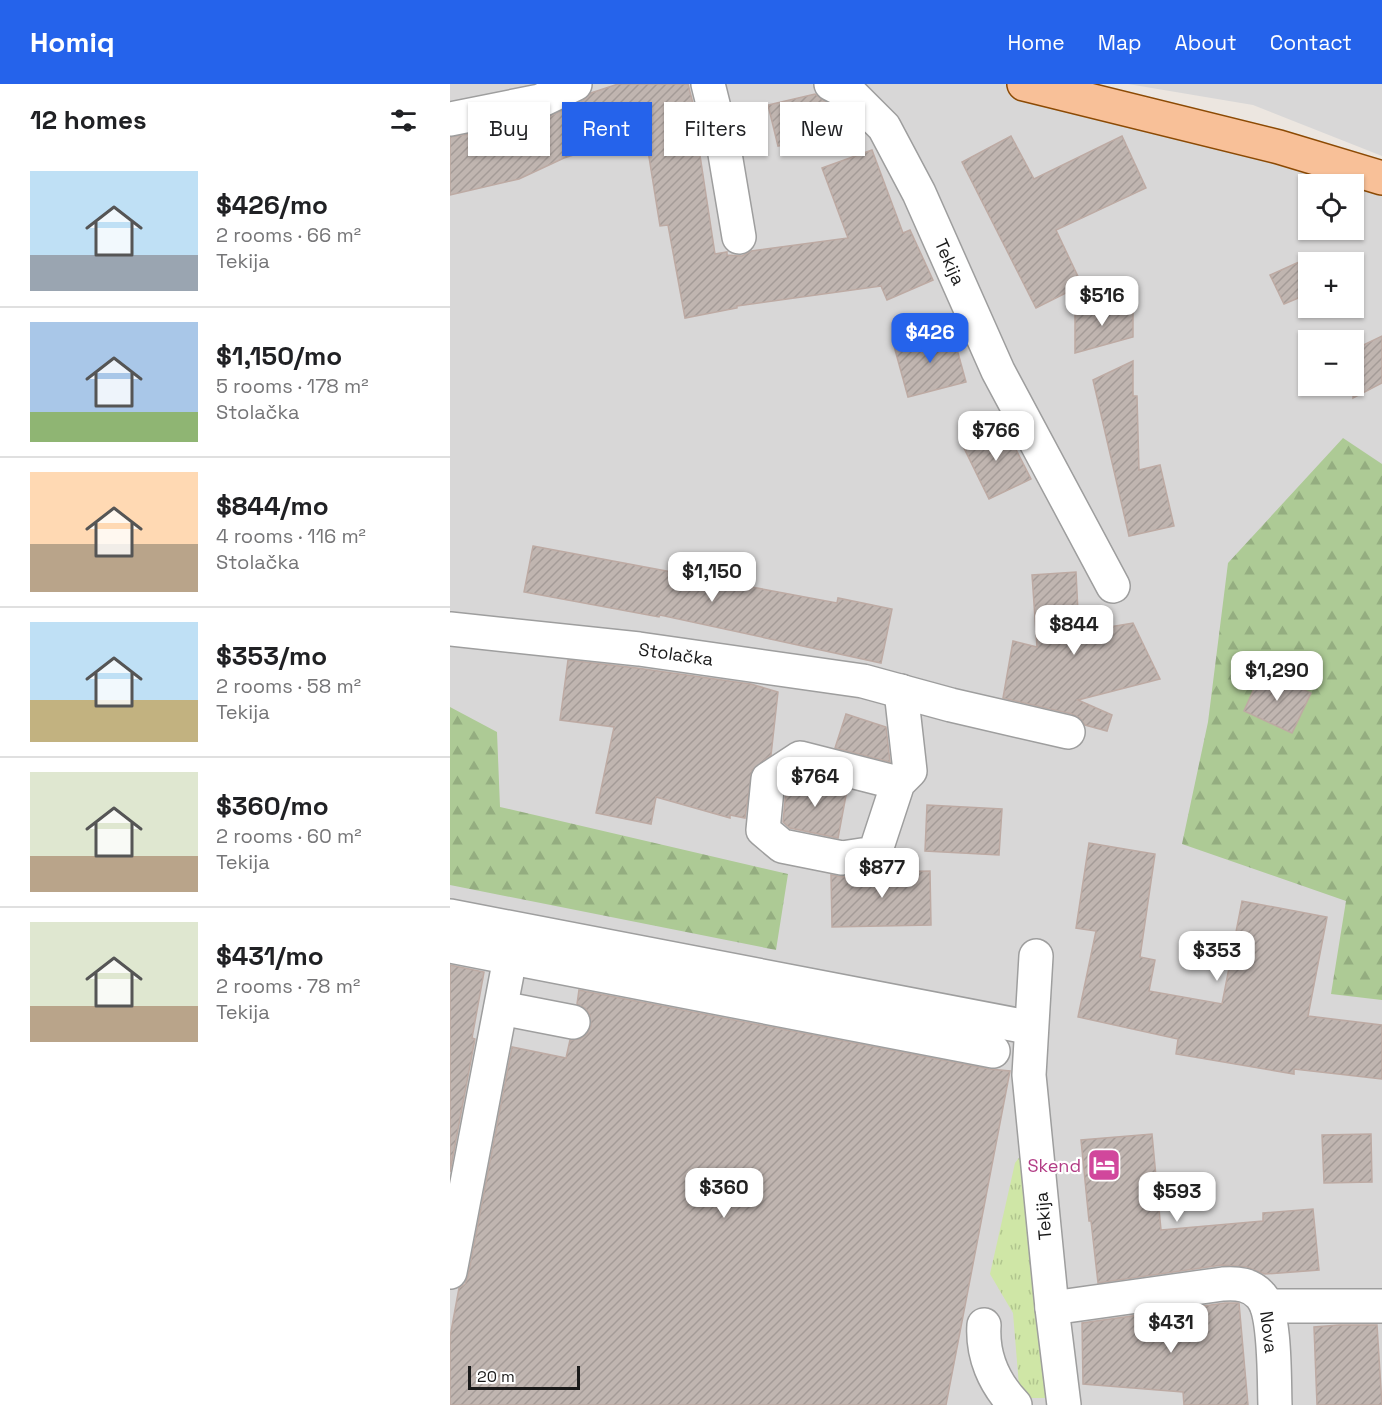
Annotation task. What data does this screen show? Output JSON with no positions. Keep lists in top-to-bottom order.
{
  "streets": {
    "street": ["Tekija", "Stolačka", "Nova"]
  },
  "crossings": [
    ["Tekija", "Nova"]
  ],
  "places": {
    "hotel": ["Skend"]
  },
  "scale_bar": "20 m",
  "page": {
    "header": "Homiq",
    "nav": [
      "Home",
      "Map",
      "About",
      "Contact"
    ],
    "heading": "12 homes",
    "chip": [
      "Buy",
      "Rent",
      "Filters",
      "New"
    ],
    "list": [
      {
        "name": "$426/mo",
        "note": "2 rooms · 66 m² · Tekija"
      },
      {
        "name": "$1,150/mo",
        "note": "5 rooms · 178 m² · Stolačka"
      },
      {
        "name": "$844/mo",
        "note": "4 rooms · 116 m² · Stolačka"
      },
      {
        "name": "$353/mo",
        "note": "2 rooms · 58 m² · Tekija"
      },
      {
        "name": "$360/mo",
        "note": "2 rooms · 60 m² · Tekija"
      },
      {
        "name": "$431/mo",
        "note": "2 rooms · 78 m² · Tekija"
      }
    ],
    "map_buttons": ["+", "−"],
    "price": [
      "$516",
      "$426",
      "$766",
      "$1,150",
      "$844",
      "$1,290",
      "$764",
      "$877",
      "$353",
      "$360",
      "$593",
      "$431"
    ],
    "scale": "20 m"
  }
}
